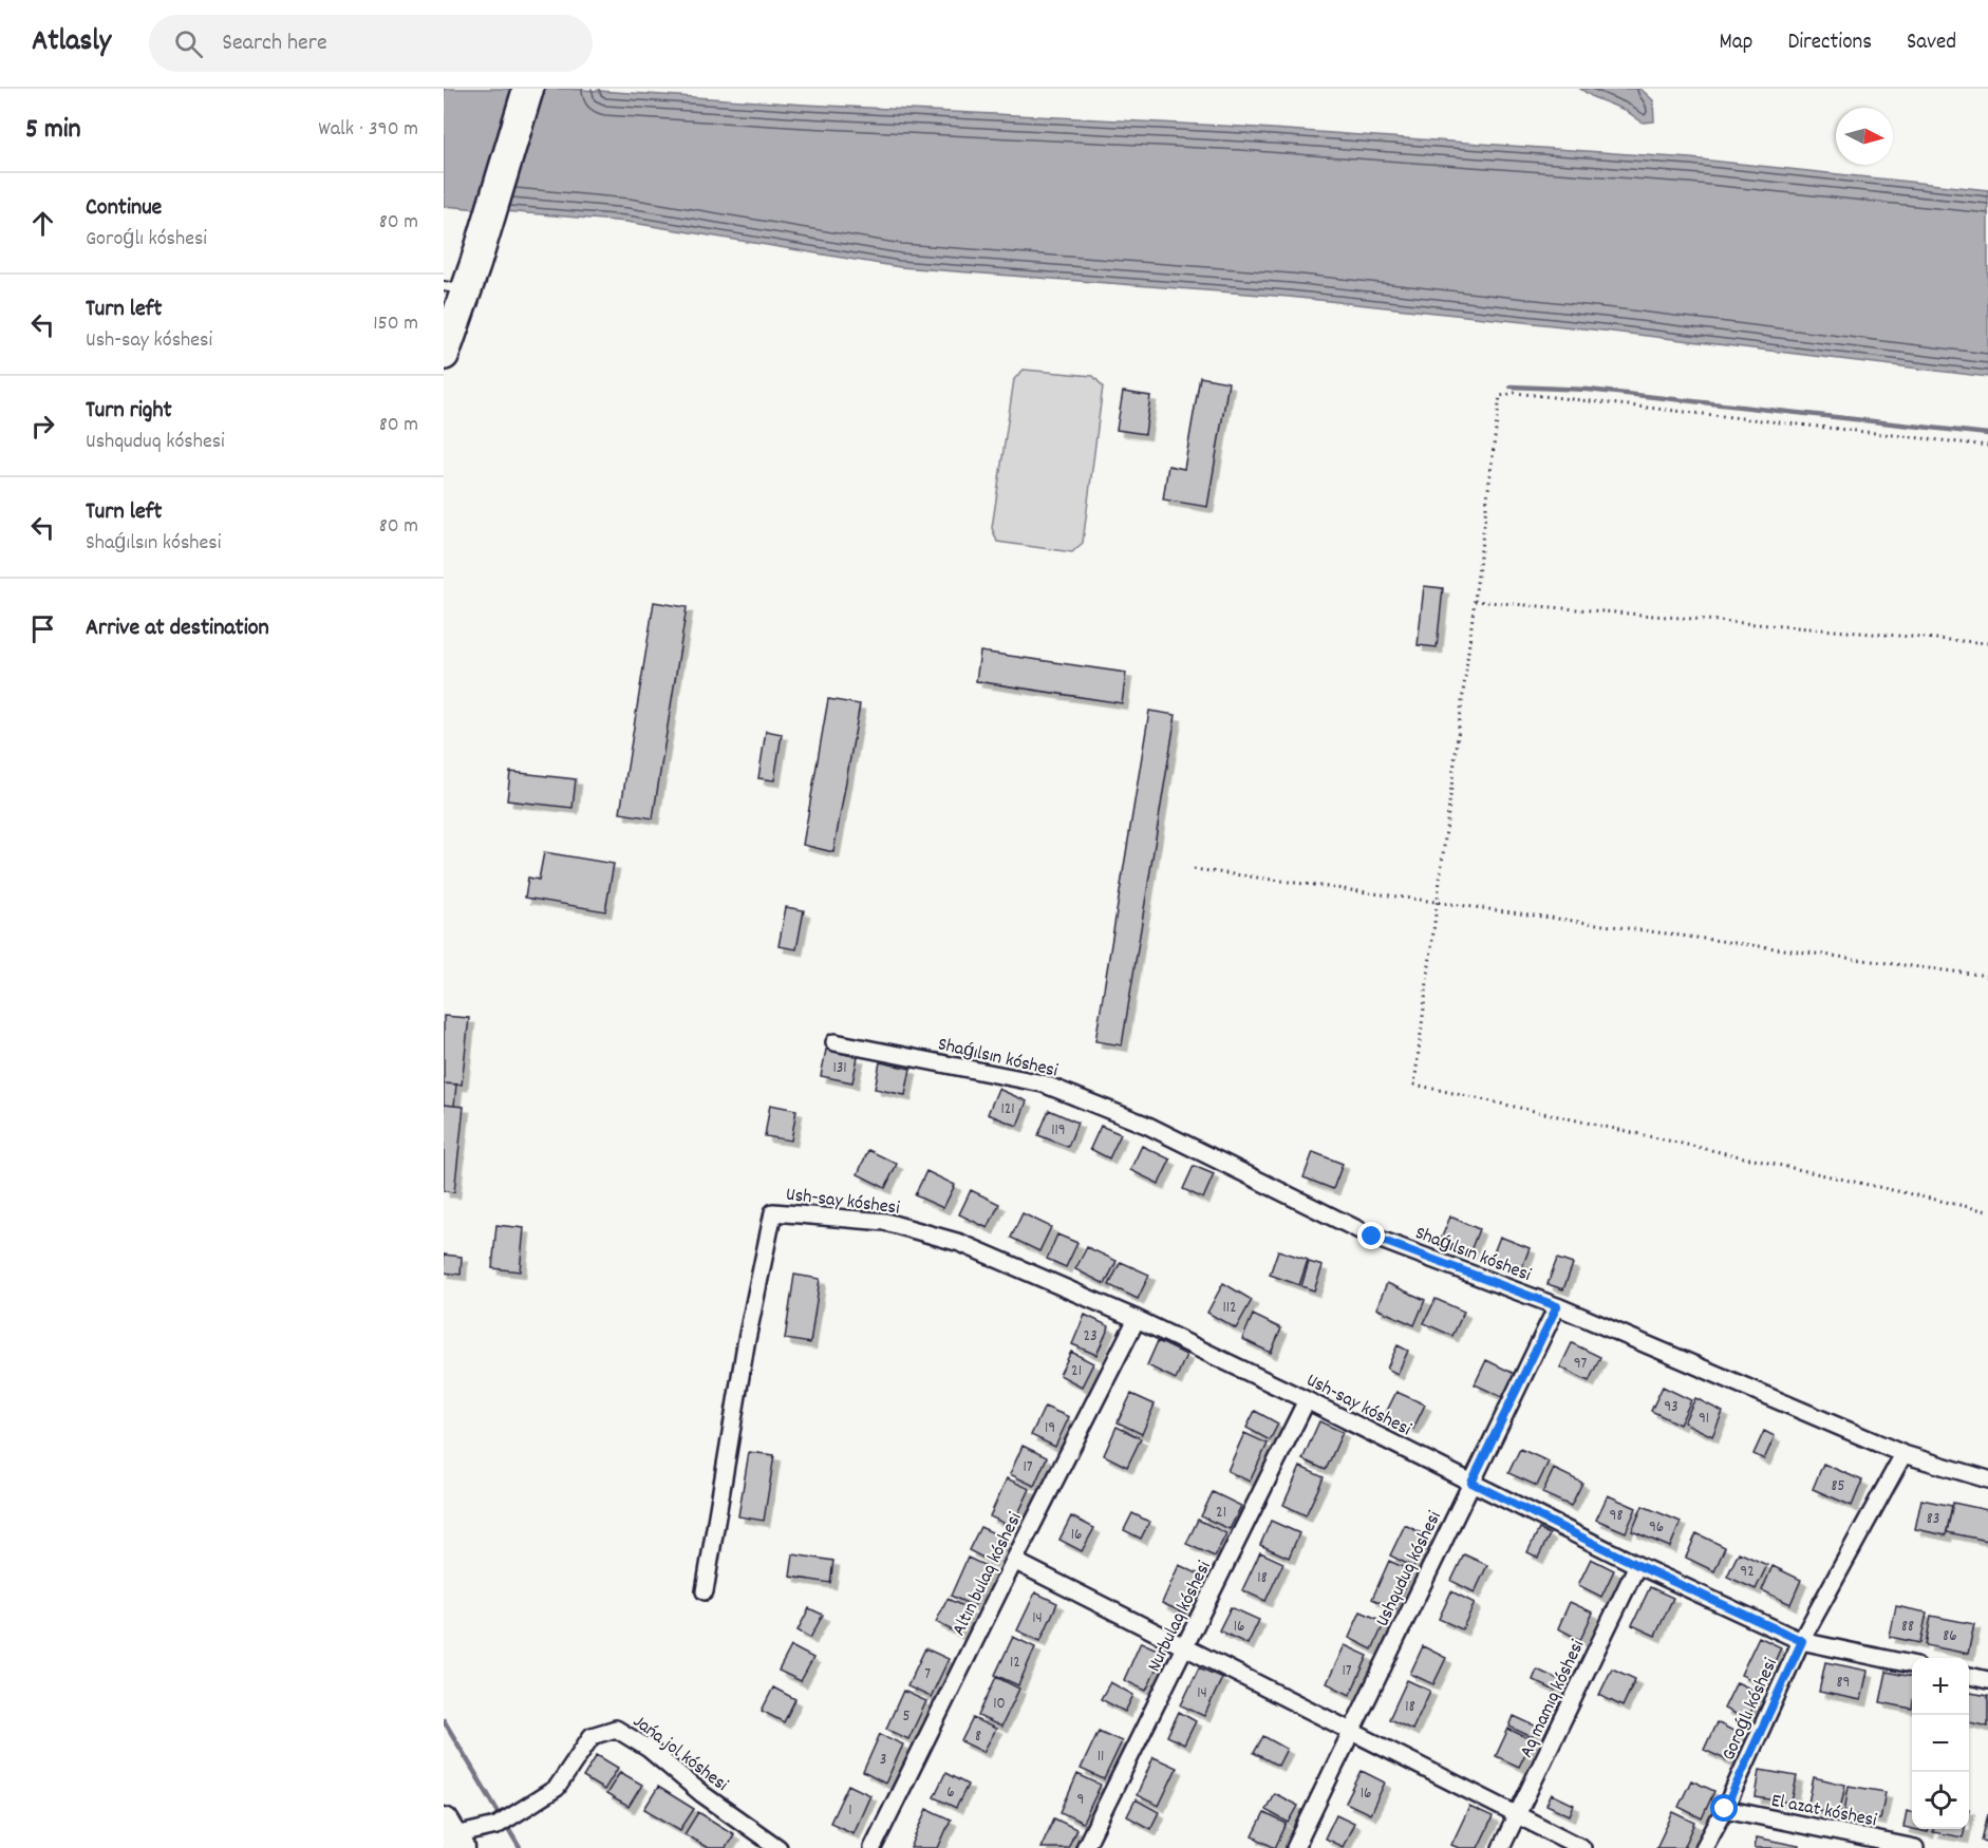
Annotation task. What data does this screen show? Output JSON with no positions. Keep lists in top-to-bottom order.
{
  "streets": {
    "street": [
      "Shaǵılsın kóshesi",
      "Ush-say kóshesi",
      "Ushquduq kóshesi",
      "Altın bulaq kóshesi",
      "Nurbulaq kóshesi",
      "Aq mamıq kóshesi",
      "Goroǵlı kóshesi",
      "Jańa jol kóshesi",
      "El azat kóshesi"
    ]
  },
  "crossings": [
    ["Shaǵılsın kóshesi", "Ushquduq kóshesi"],
    ["Shaǵılsın kóshesi", "Goroǵlı kóshesi"],
    ["Ush-say kóshesi", "Ushquduq kóshesi"],
    ["Ush-say kóshesi", "Altın bulaq kóshesi"],
    ["Ush-say kóshesi", "Nurbulaq kóshesi"],
    ["Ush-say kóshesi", "Aq mamıq kóshesi"],
    ["Ush-say kóshesi", "Goroǵlı kóshesi"],
    ["Goroǵlı kóshesi", "El azat kóshesi"]
  ],
  "house_numbers": [
    "131",
    "121",
    "119",
    "112",
    "23",
    "97",
    "21",
    "93",
    "91",
    "19",
    "17",
    "85",
    "21",
    "98",
    "83",
    "96",
    "16",
    "92",
    "18",
    "14",
    "16",
    "88",
    "86",
    "12",
    "17",
    "7",
    "89",
    "14",
    "10",
    "18",
    "5",
    "8",
    "11",
    "3",
    "6",
    "16",
    "9",
    "1"
  ],
  "north": "right",
  "page": {
    "header": "Atlasly",
    "search": "Search here",
    "nav": ["Map", "Directions", "Saved"],
    "heading": ["5 min", "Walk · 390 m"],
    "list": [
      ["Continue", "Goroǵlı kóshesi", "80 m"],
      ["Turn left", "Ush-say kóshesi", "150 m"],
      ["Turn right", "Ushquduq kóshesi", "80 m"],
      ["Turn left", "Shaǵılsın kóshesi", "80 m"],
      "Arrive at destination"
    ],
    "map_buttons": ["+", "−"]
  }
}
